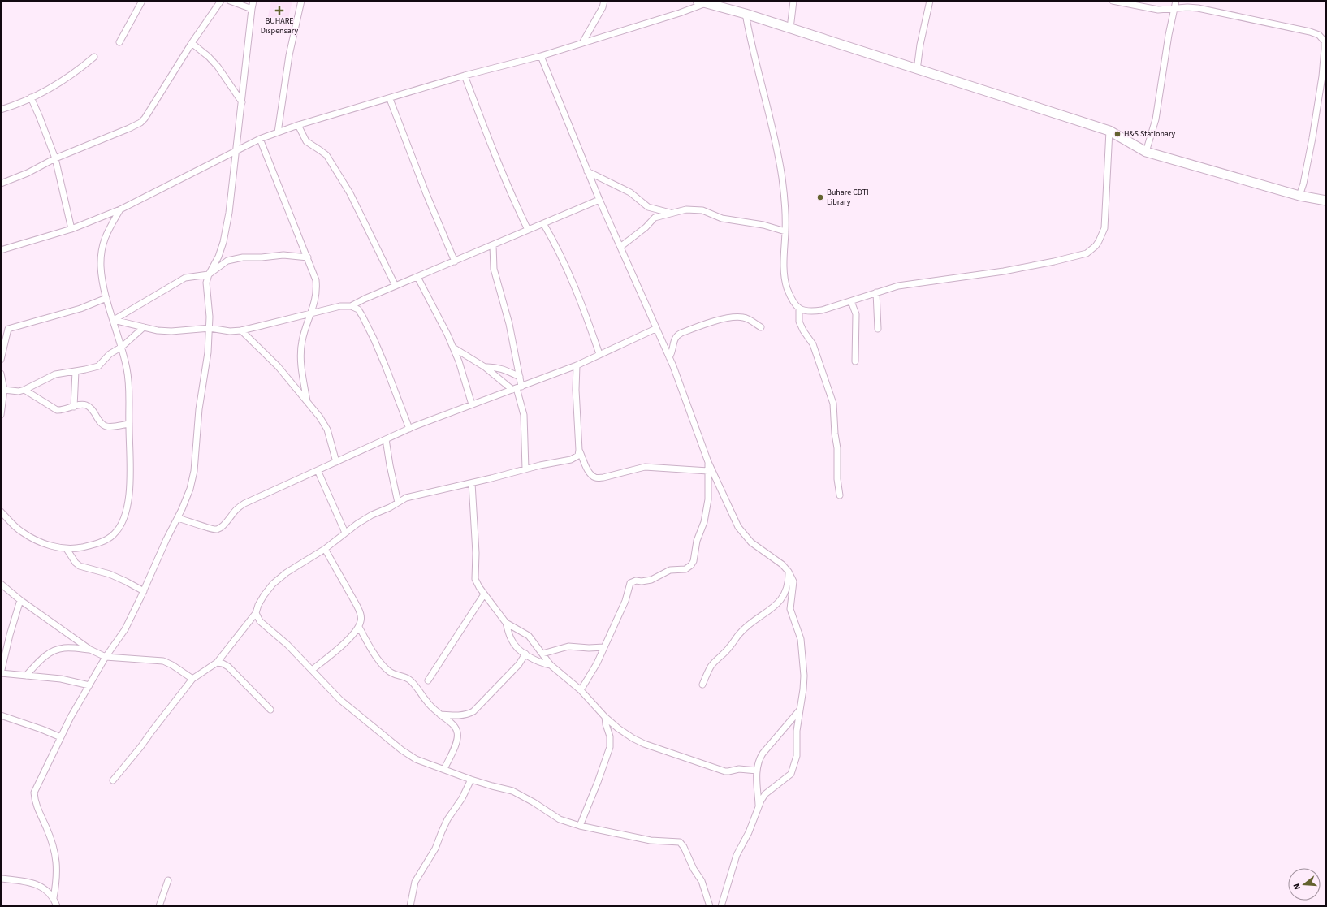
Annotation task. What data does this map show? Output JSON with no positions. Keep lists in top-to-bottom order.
{
  "places": {
    "health": ["BUHARE Dispensary"],
    "other": ["H&S Stationary", "Buhare CDTI Library"]
  },
  "north": "left"
}
